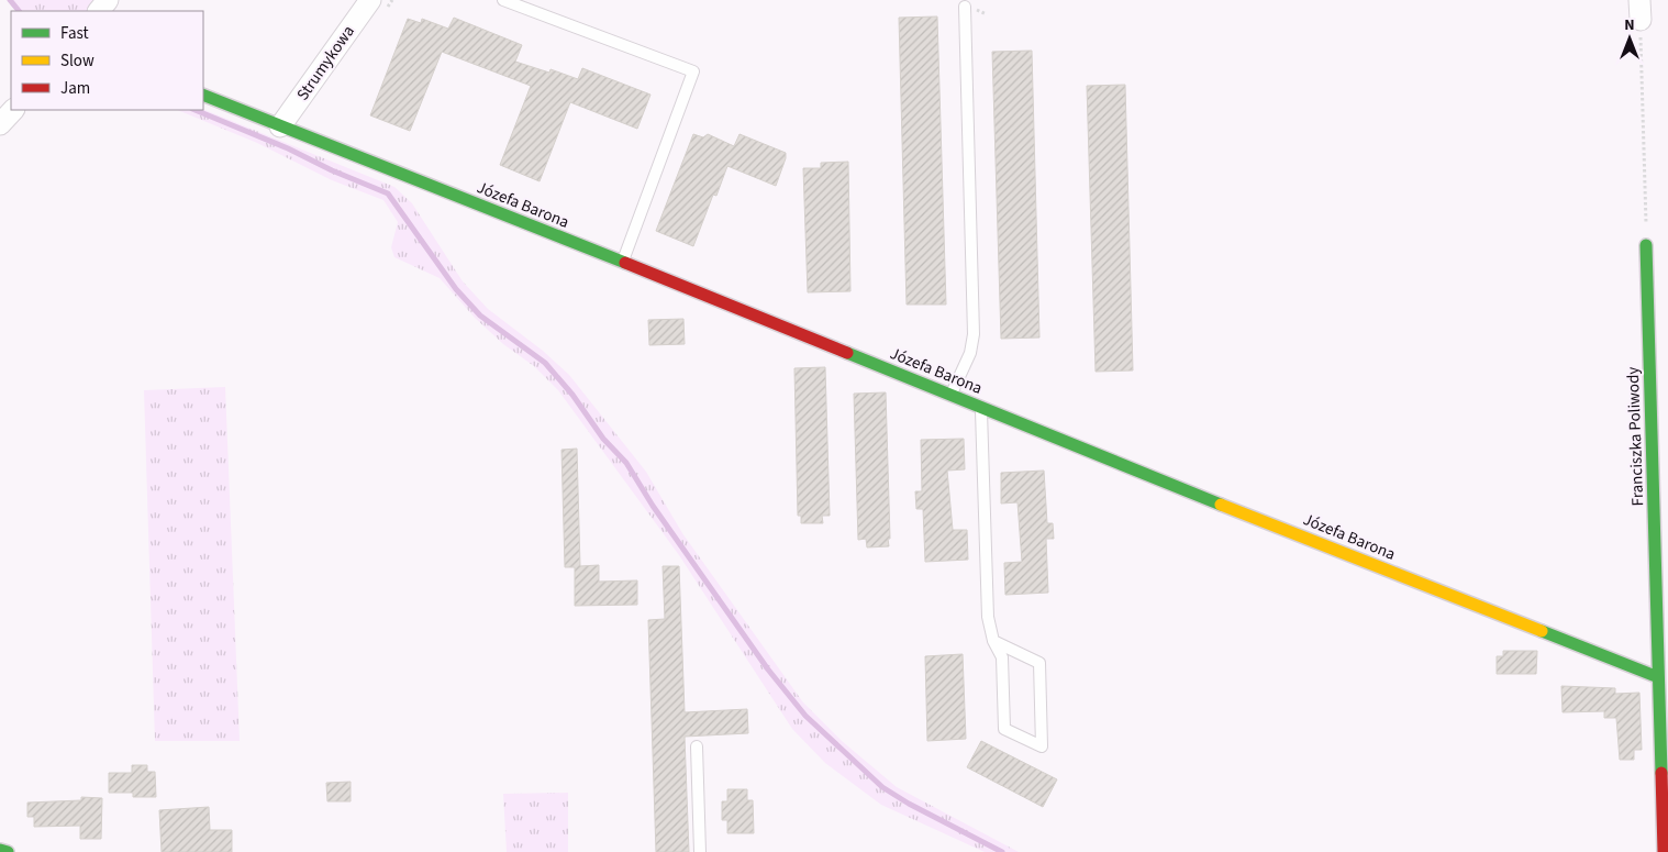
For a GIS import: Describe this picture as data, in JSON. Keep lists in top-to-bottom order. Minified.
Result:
{"streets":{"street":["Strumykowa","Józefa Barona","Franciszka Poliwody"]},"crossings":[["Strumykowa","Józefa Barona"],["Józefa Barona","Franciszka Poliwody"]],"legend":["Fast","Slow","Jam"],"north":"top"}
